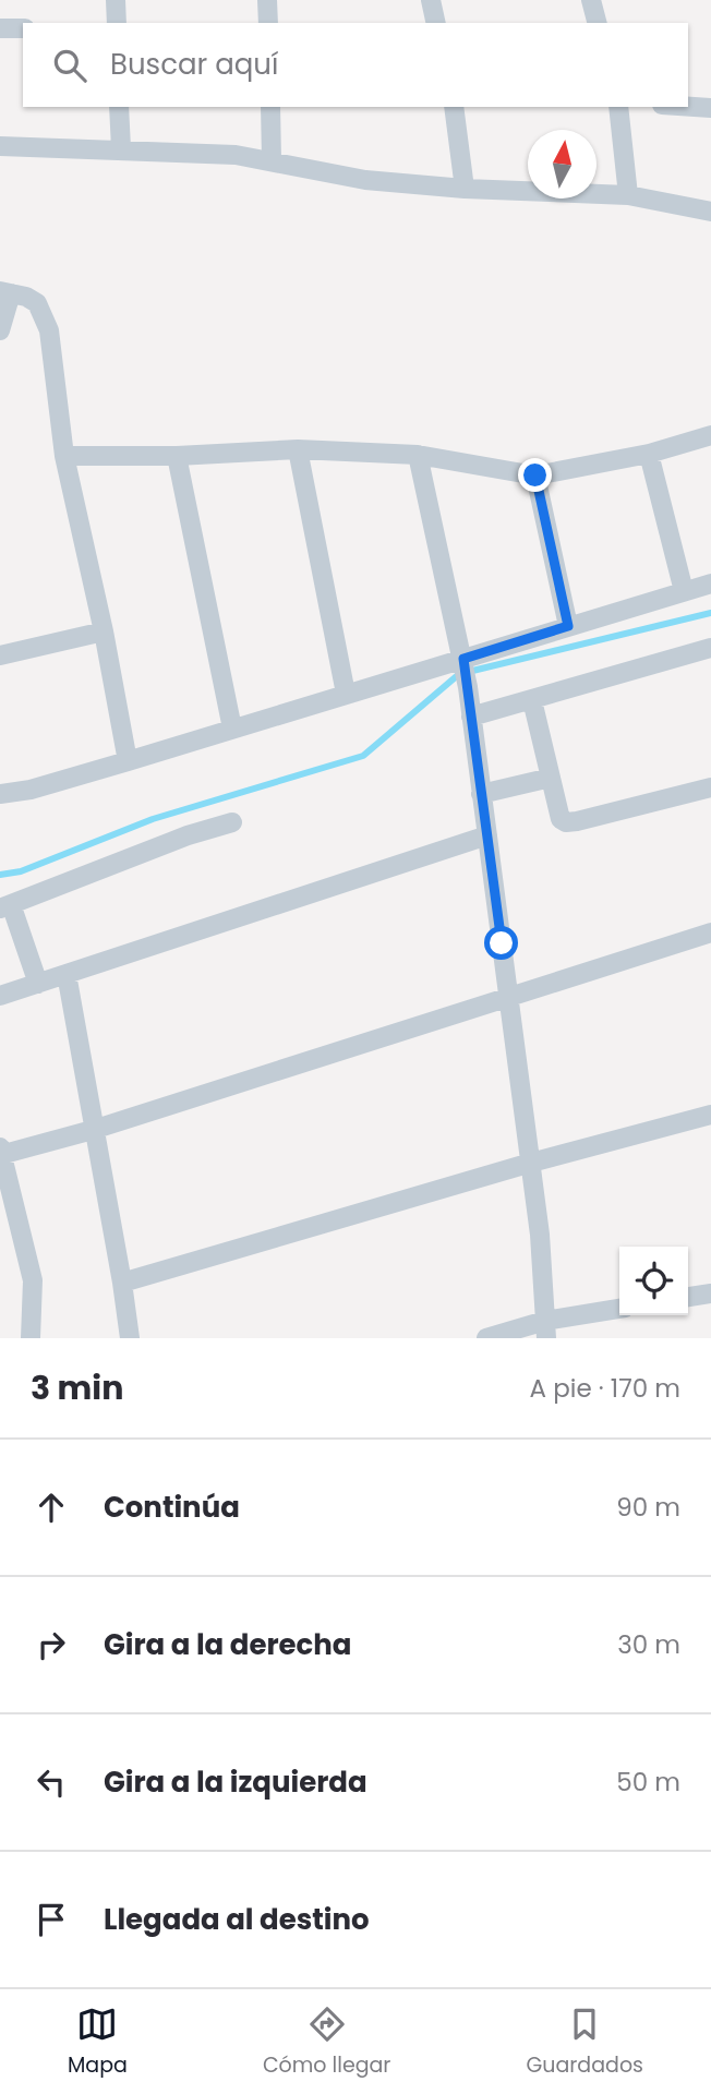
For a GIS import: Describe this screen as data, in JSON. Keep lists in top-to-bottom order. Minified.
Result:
{"north":"top","page":{"search":"Buscar aquí","heading":["3 min","A pie · 170 m"],"list":[["Continúa","90 m"],["Gira a la derecha","30 m"],["Gira a la izquierda","50 m"],"Llegada al destino"],"nav":["Mapa","Cómo llegar","Guardados"]}}
